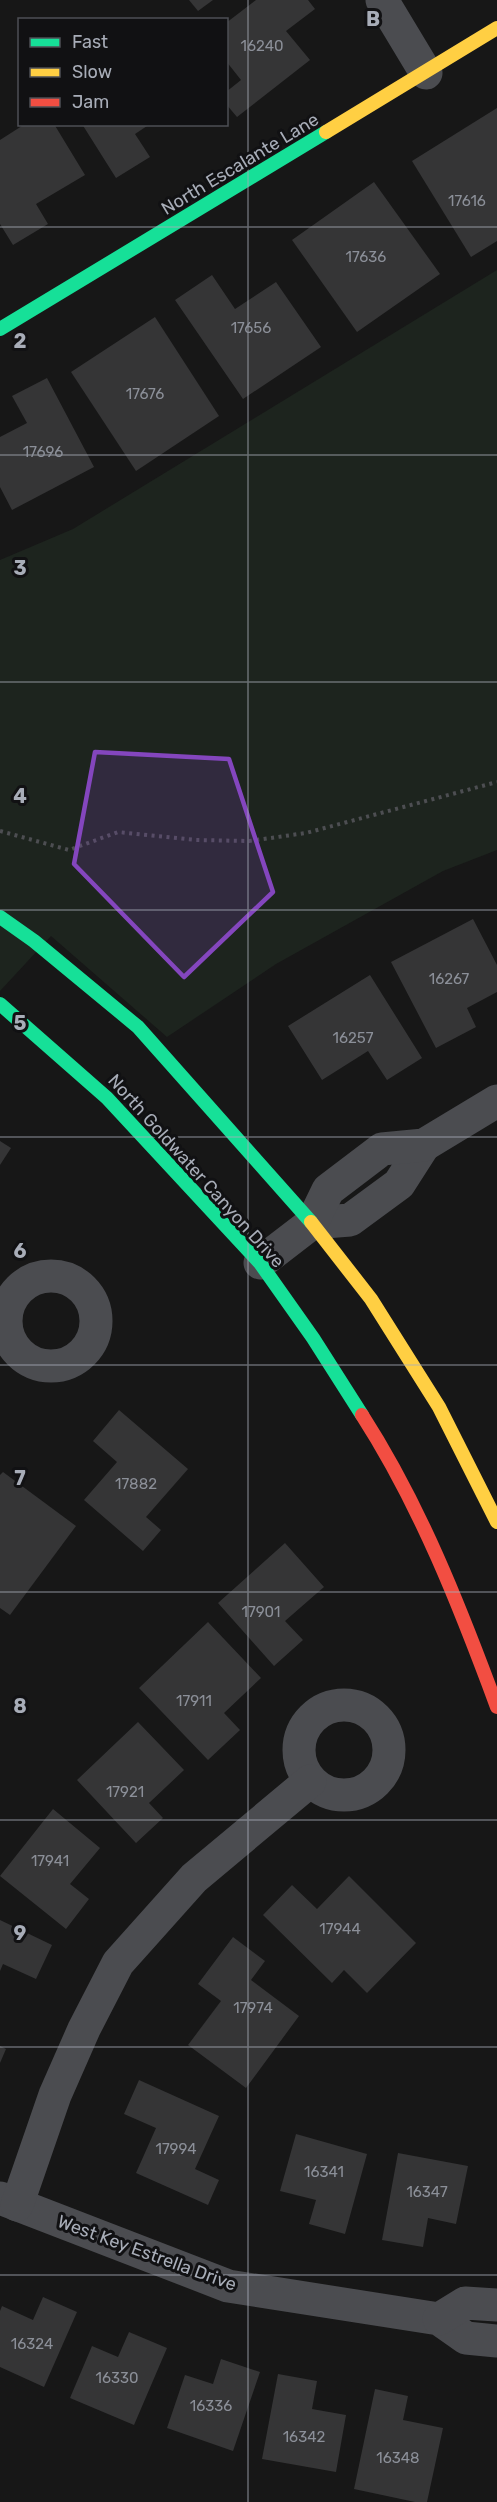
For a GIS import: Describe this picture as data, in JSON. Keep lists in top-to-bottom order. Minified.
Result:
{"streets":{"street":["North Escalante Lane","North Goldwater Canyon Drive","West Key Estrella Drive"]},"house_numbers":["16240","17616","17636","17656","17676","17696","16267","16257","17882","17901","17911","17921","17941","17944","17974","17994","16341","16347","16324","16330","16336","16342","16348"],"legend":["Fast","Slow","Jam"],"grid":{"columns":["B"],"rows":["2","3","4","5","6","7","8","9"]}}
